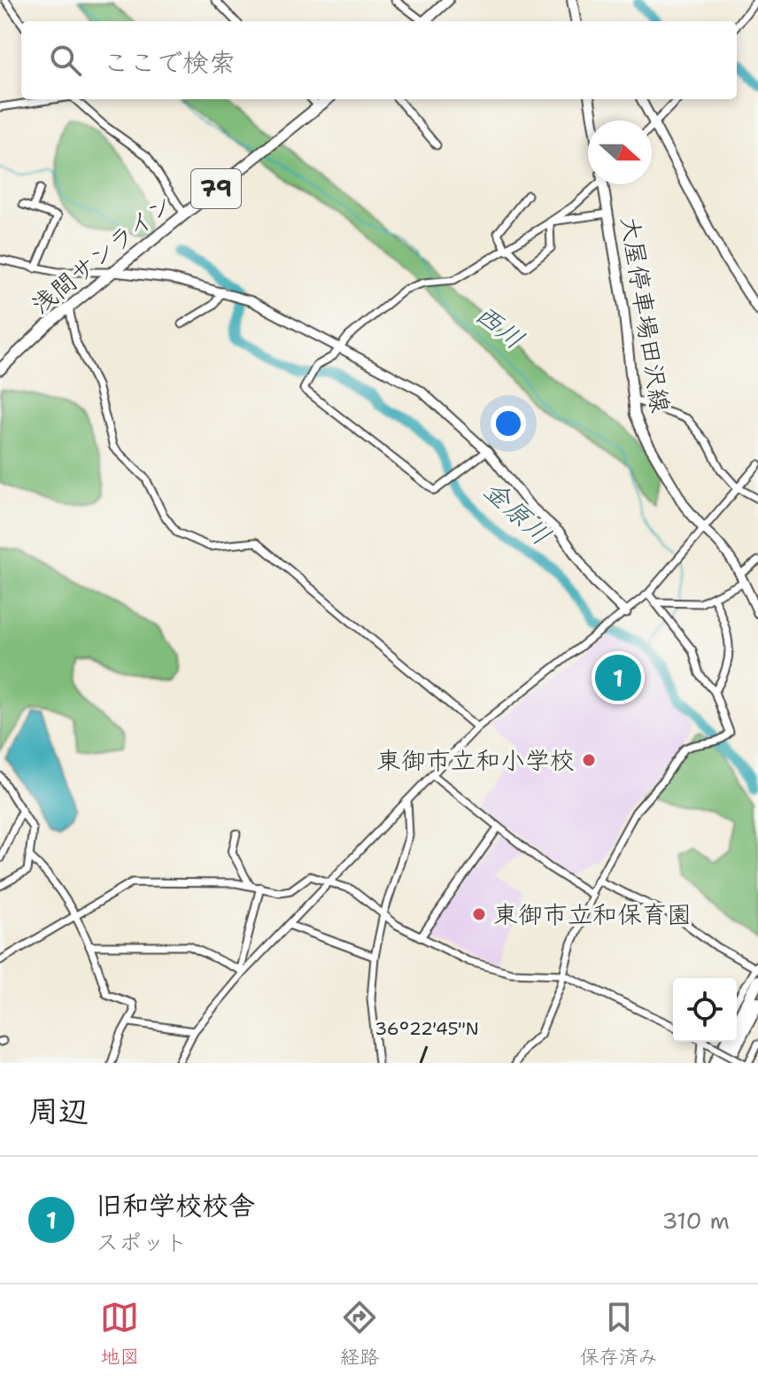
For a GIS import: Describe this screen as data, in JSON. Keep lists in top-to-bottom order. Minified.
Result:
{"streets":{"main road":["79","浅間サンライン","大屋停車場田沢線"]},"water":["西川","金原川"],"places":["東御市立和小学校","東御市立和保育園"],"north":"right","page":{"search":"ここで検索","pins":"1","heading":"周辺","list":[{"mark":"1","name":"旧和学校校舎","note":"スポット","value":"310 m"}],"nav":["地図","経路","保存済み"]},"coordinates":["36°22'45\"N"]}
